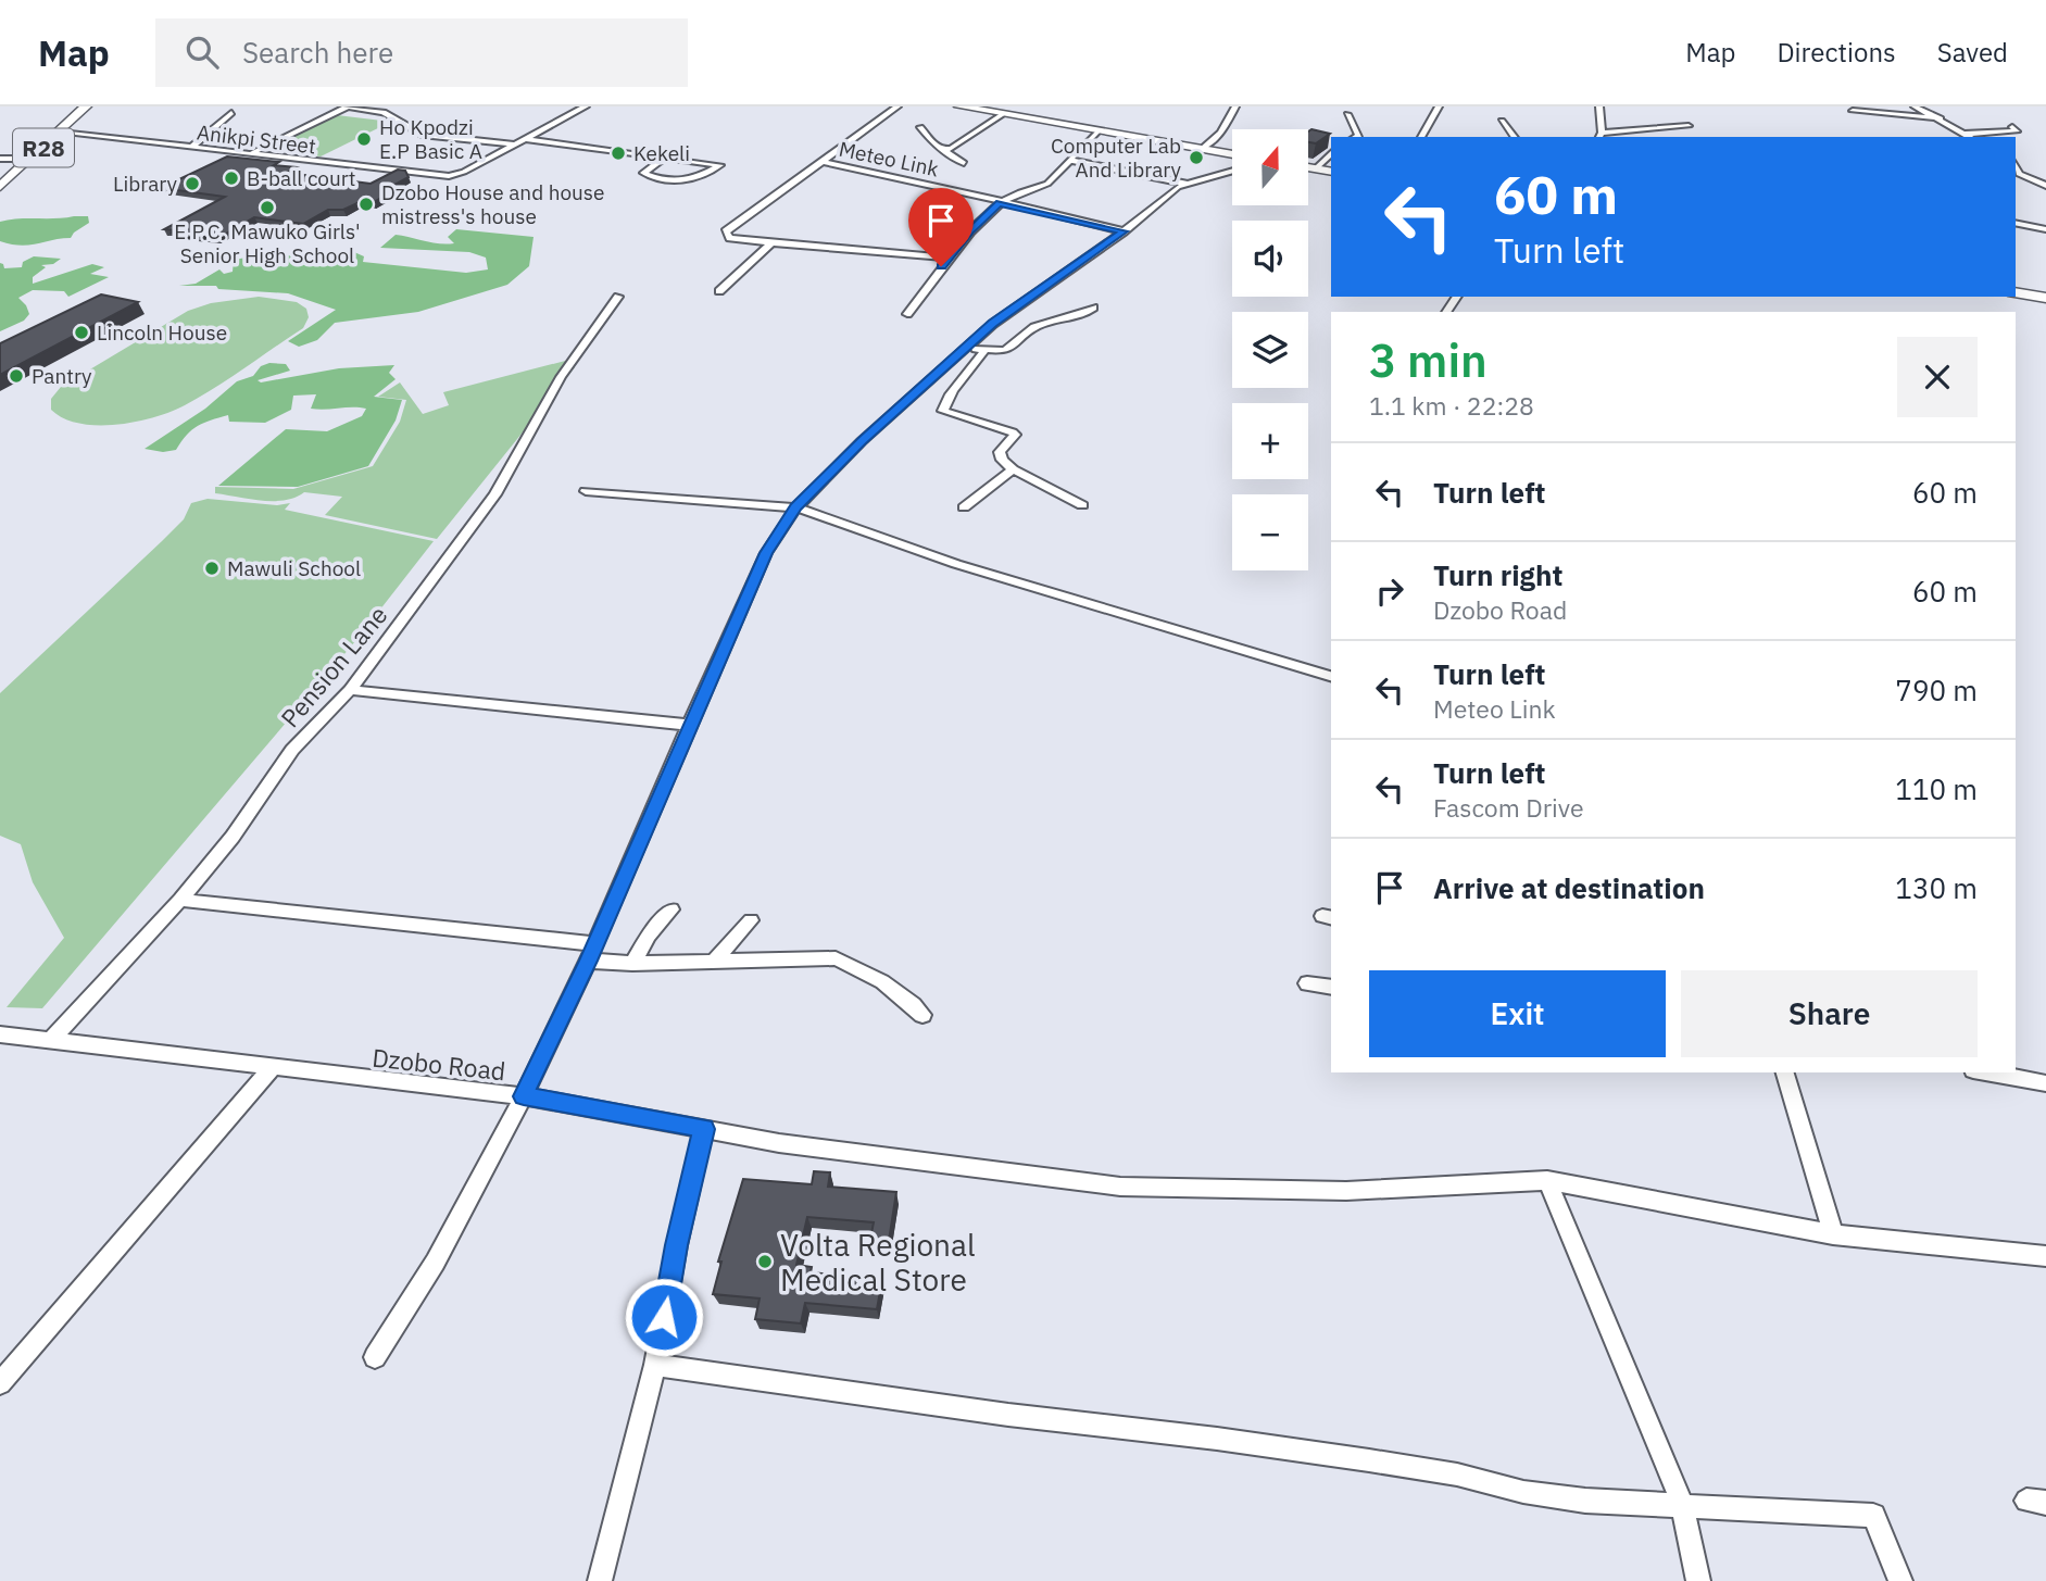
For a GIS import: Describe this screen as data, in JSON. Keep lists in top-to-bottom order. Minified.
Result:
{"streets":{"main road":["R28"],"street":["Anikpi Street","Meteo Link","Pension Lane","Dzobo Road"]},"crossings":[["Anikpi Street","R28"],["Meteo Link","Dzobo Road"],["Pension Lane","Dzobo Road"]],"places":["Ho Kpodzi E.P Basic A","Kekeli","Computer Lab And Library","B-ball court","Library","Dzobo House and house mistress's house","E.P.C. Mawuko Girls' Senior High School","Lincoln House","Pantry","Mawuli School","Volta Regional Medical Store"],"north":"top","page":{"header":"Map","search":"Search here","nav":["Map","Directions","Saved"],"map_buttons":["+","−"],"turn":["60 m","Turn left"],"heading":["3 min","1.1 km · 22:28"],"list":[{"name":"Turn left","value":"60 m"},{"name":"Turn right","note":"Dzobo Road","value":"60 m"},{"name":"Turn left","note":"Meteo Link","value":"790 m"},{"name":"Turn left","note":"Fascom Drive","value":"110 m"},{"name":"Arrive at destination","value":"130 m"}],"buttons":["Exit","Share"]}}
